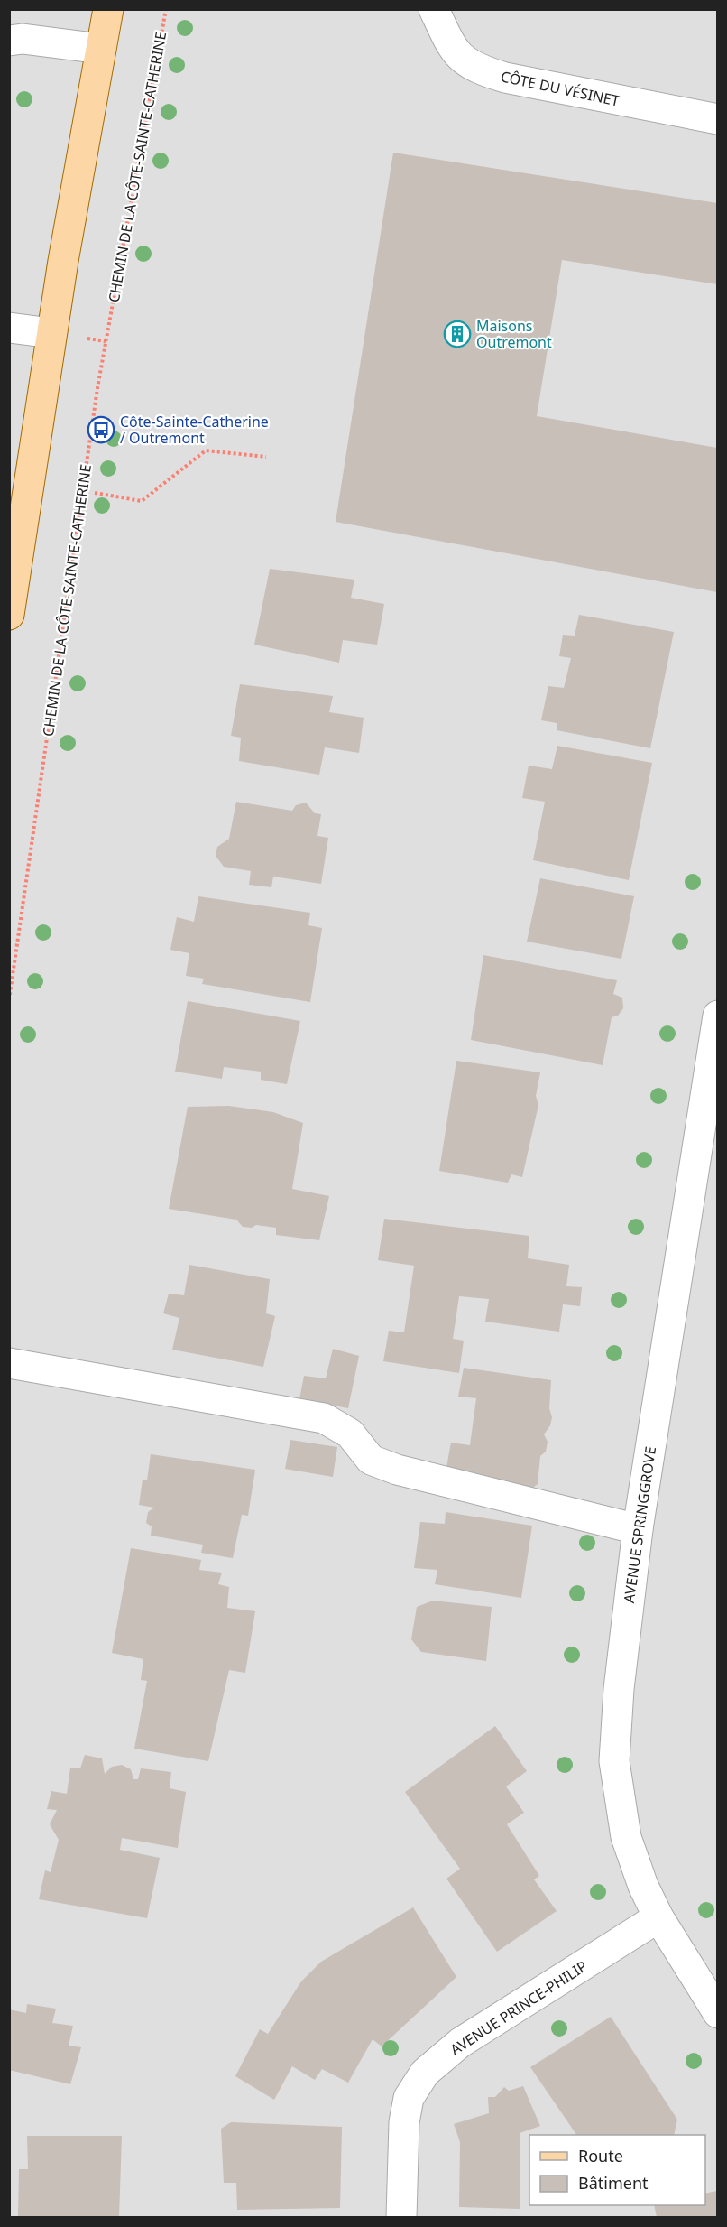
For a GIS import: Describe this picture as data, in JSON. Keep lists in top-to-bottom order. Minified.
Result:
{"streets":{"street":["CÔTE DU VÉSINET","AVENUE SPRINGGROVE","AVENUE PRINCE-PHILIP"],"path":["CHEMIN DE LA CÔTE-SAINTE-CATHERINE"]},"crossings":[["AVENUE SPRINGGROVE","AVENUE PRINCE-PHILIP"]],"places":{"building":["Maisons Outremont"],"bus stop":["Côte-Sainte-Catherine / Outremont"]},"legend":["Route","Bâtiment"]}
